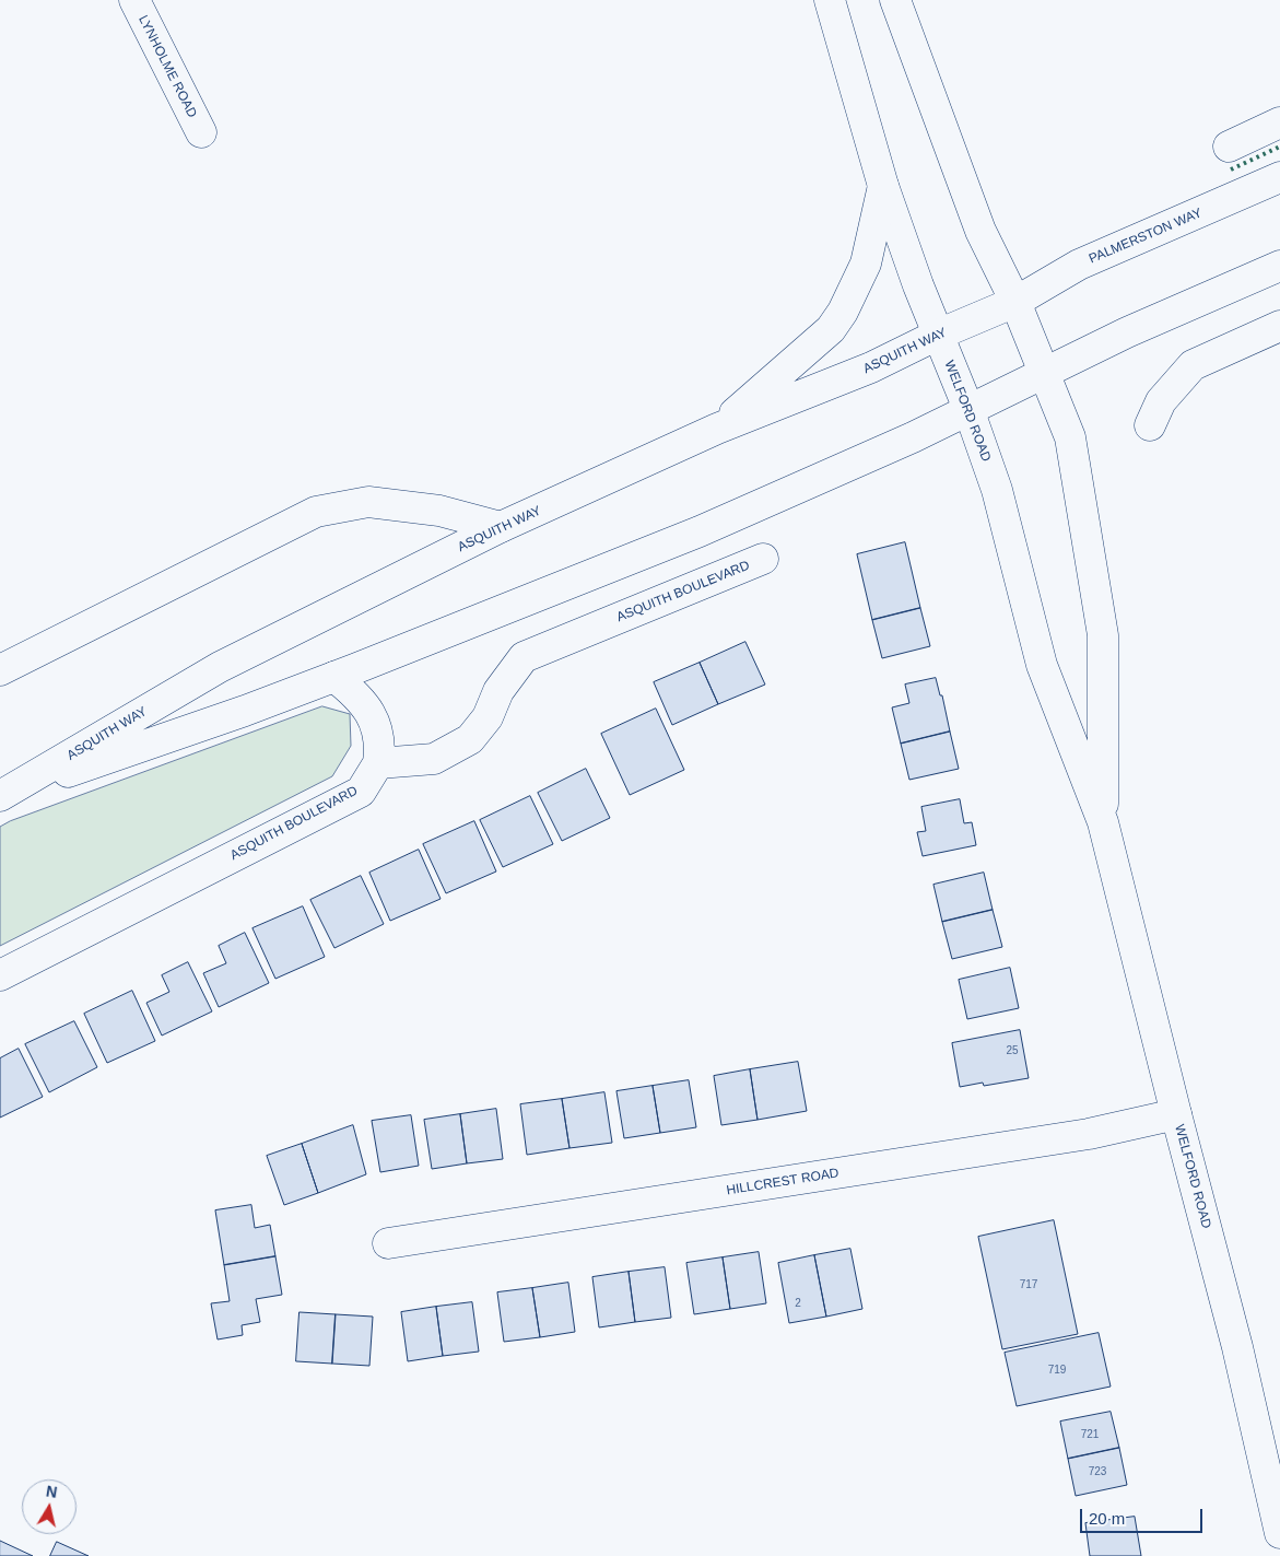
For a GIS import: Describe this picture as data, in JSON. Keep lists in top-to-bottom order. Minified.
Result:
{"streets":{"main road":["LYNHOLME ROAD","PALMERSTON WAY","ASQUITH WAY","WELFORD ROAD","ASQUITH BOULEVARD","HILLCREST ROAD"]},"crossings":[["PALMERSTON WAY","ASQUITH WAY"],["PALMERSTON WAY","WELFORD ROAD"],["ASQUITH WAY","WELFORD ROAD"],["WELFORD ROAD","HILLCREST ROAD"]],"house_numbers":["25","717","2","719","721","723"],"scale_bar":"20 m","north":"top"}
